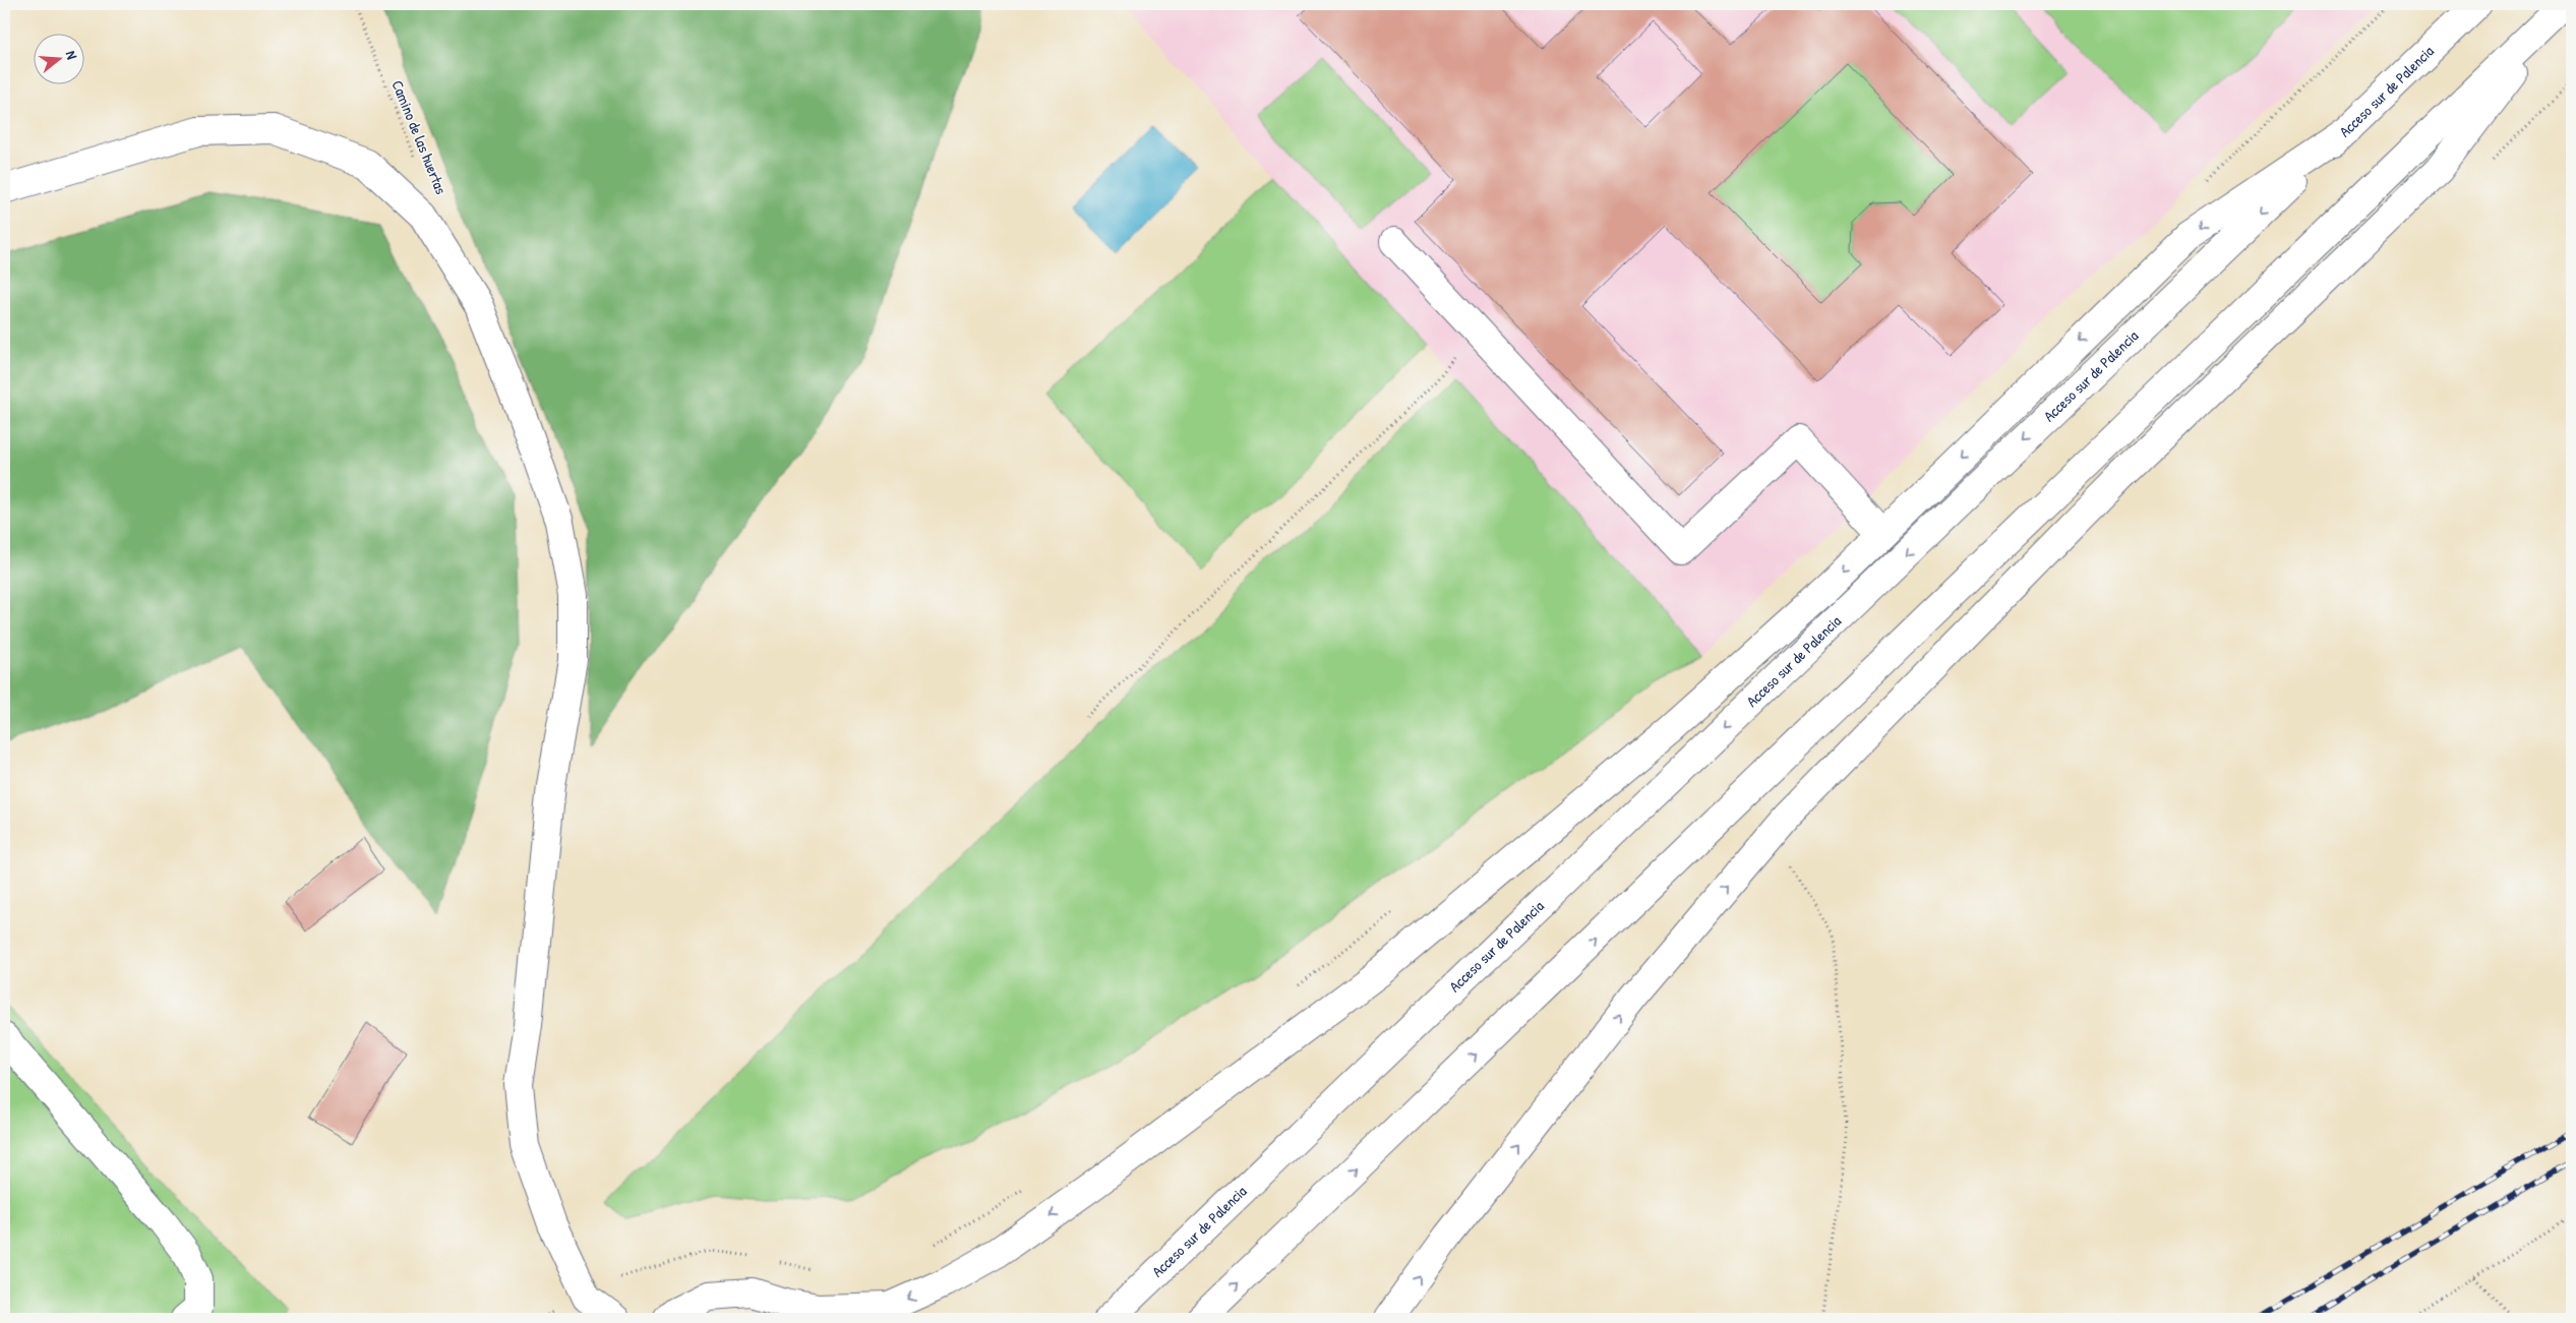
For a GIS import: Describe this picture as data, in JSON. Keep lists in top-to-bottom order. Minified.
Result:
{"streets":{"main road":["Acceso sur de Palencia"],"path":["Camino de las huertas"]},"north":"right"}
